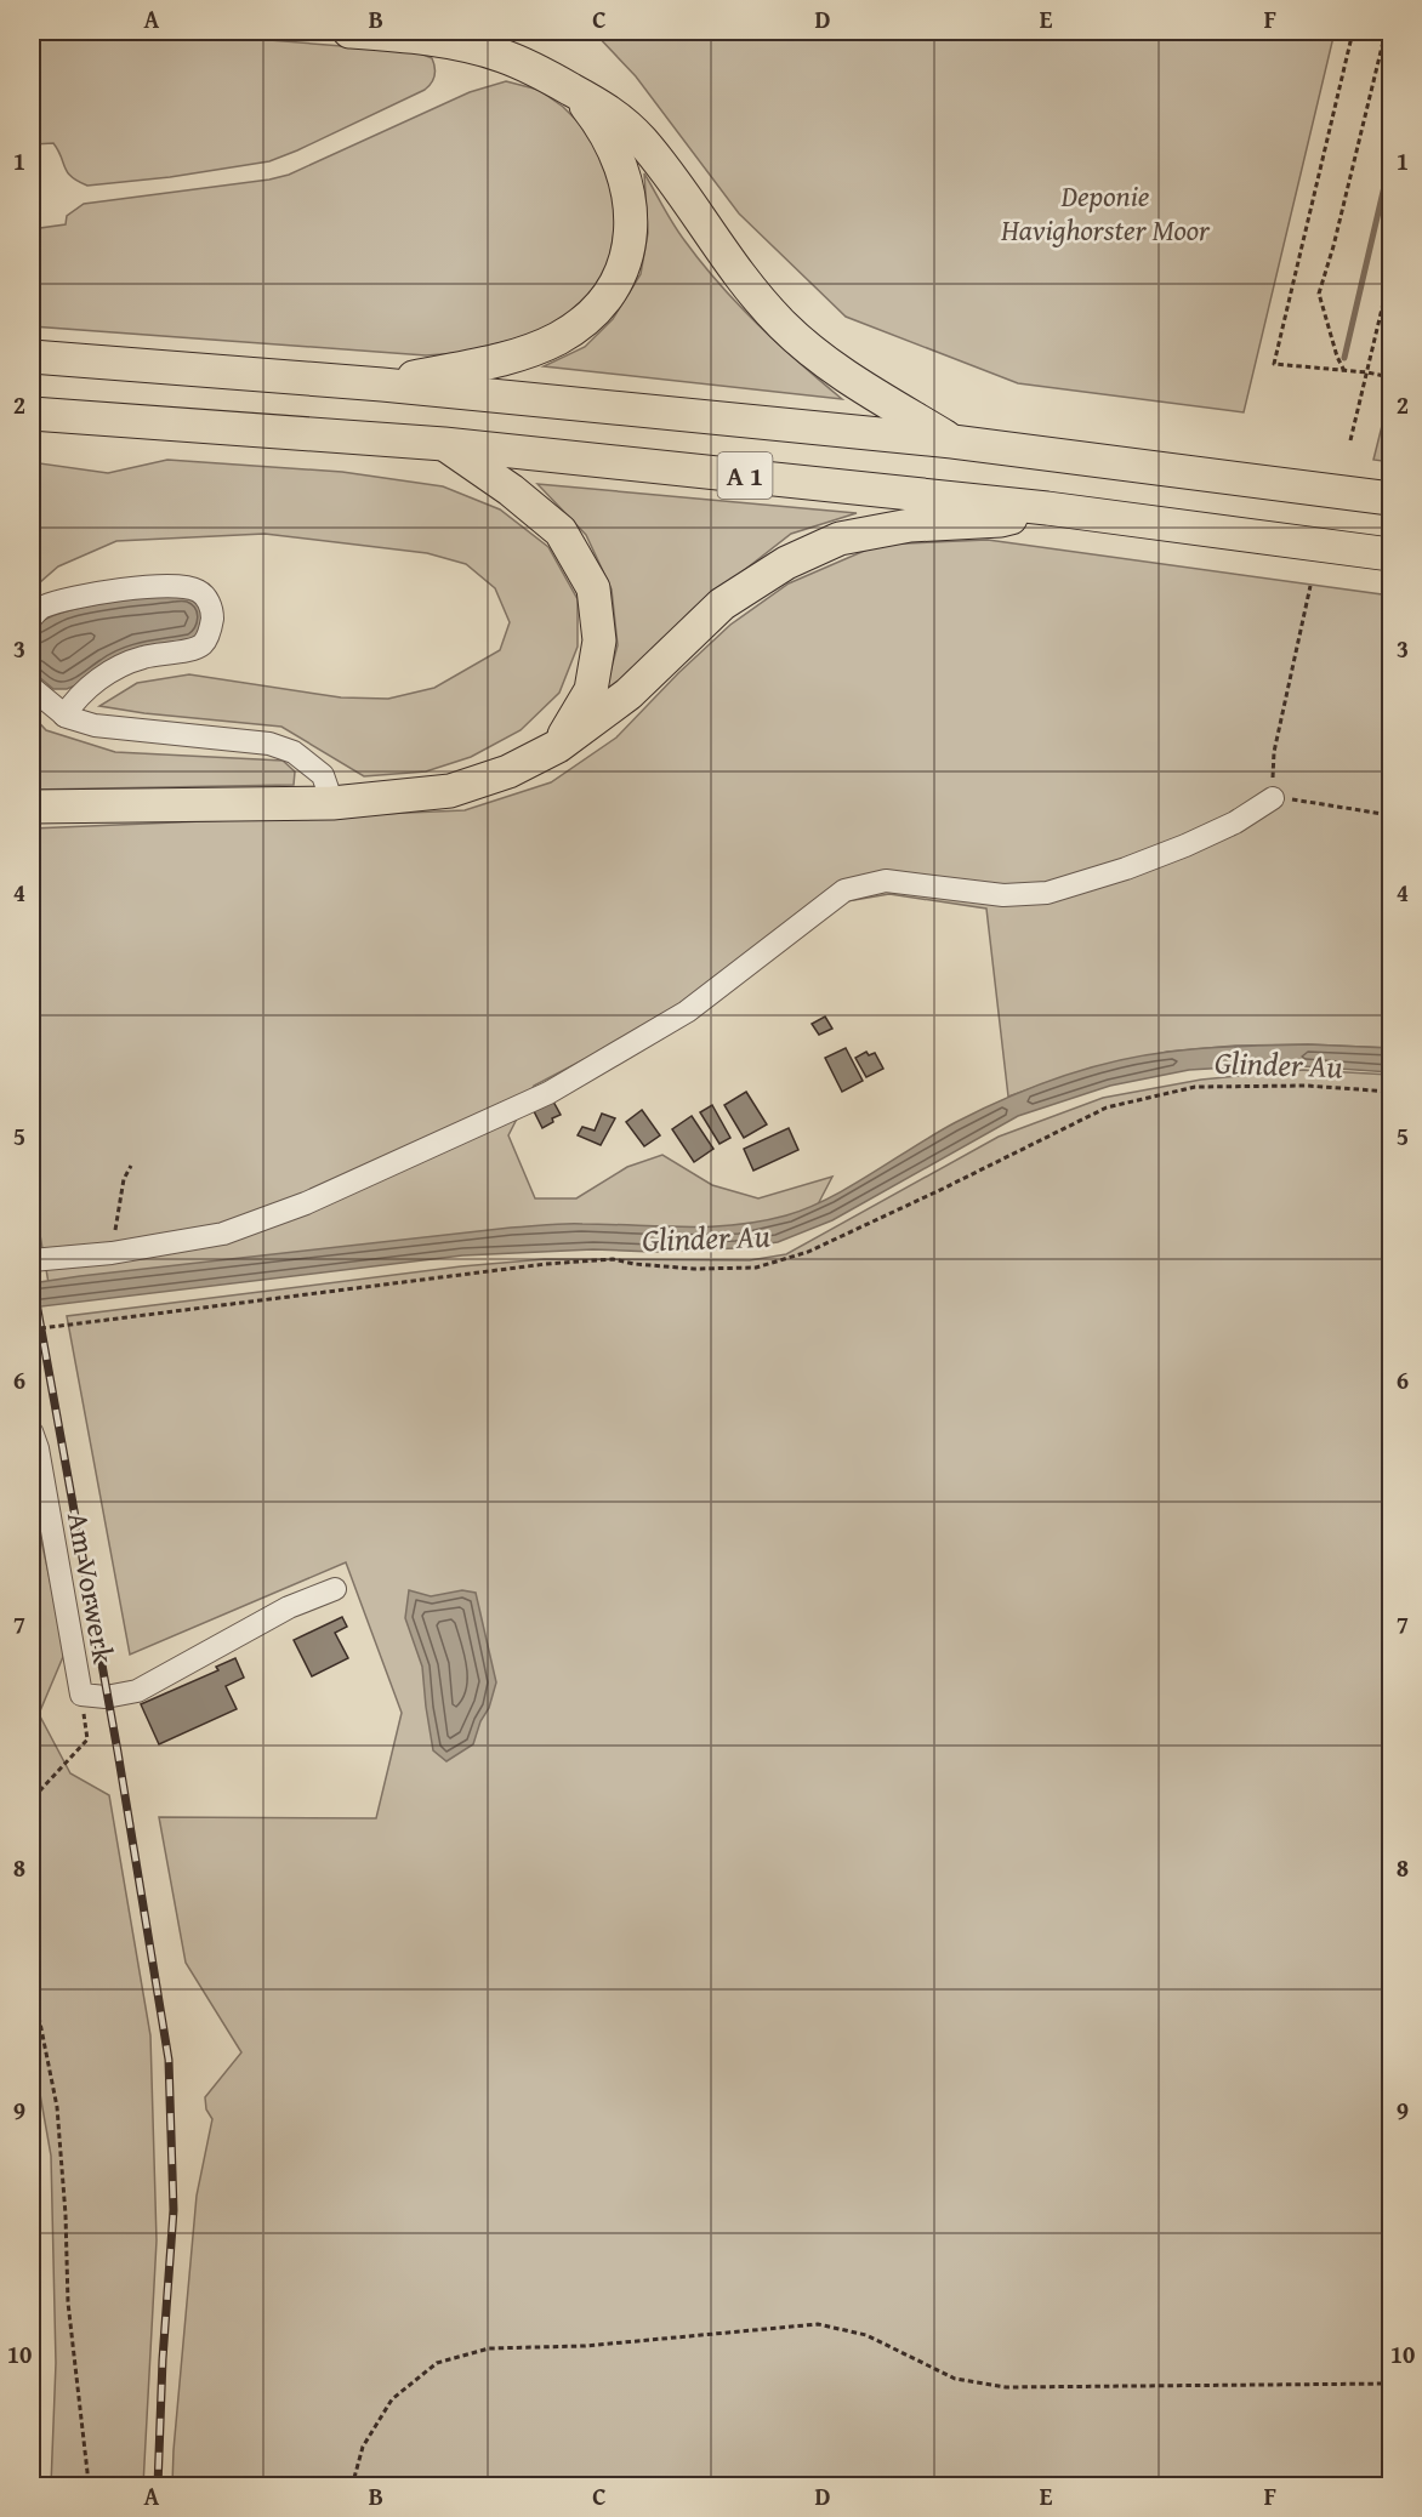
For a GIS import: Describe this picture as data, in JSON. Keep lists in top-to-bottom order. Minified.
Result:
{"streets":{"highway":["A 1"],"street":["Am Vorwerk"]},"water":["Glinder Au"],"parks":["Deponie Havighorster Moor"],"grid":{"columns":["A","B","C","D","E","F"],"rows":["1","2","3","4","5","6","7","8","9","10"]}}
